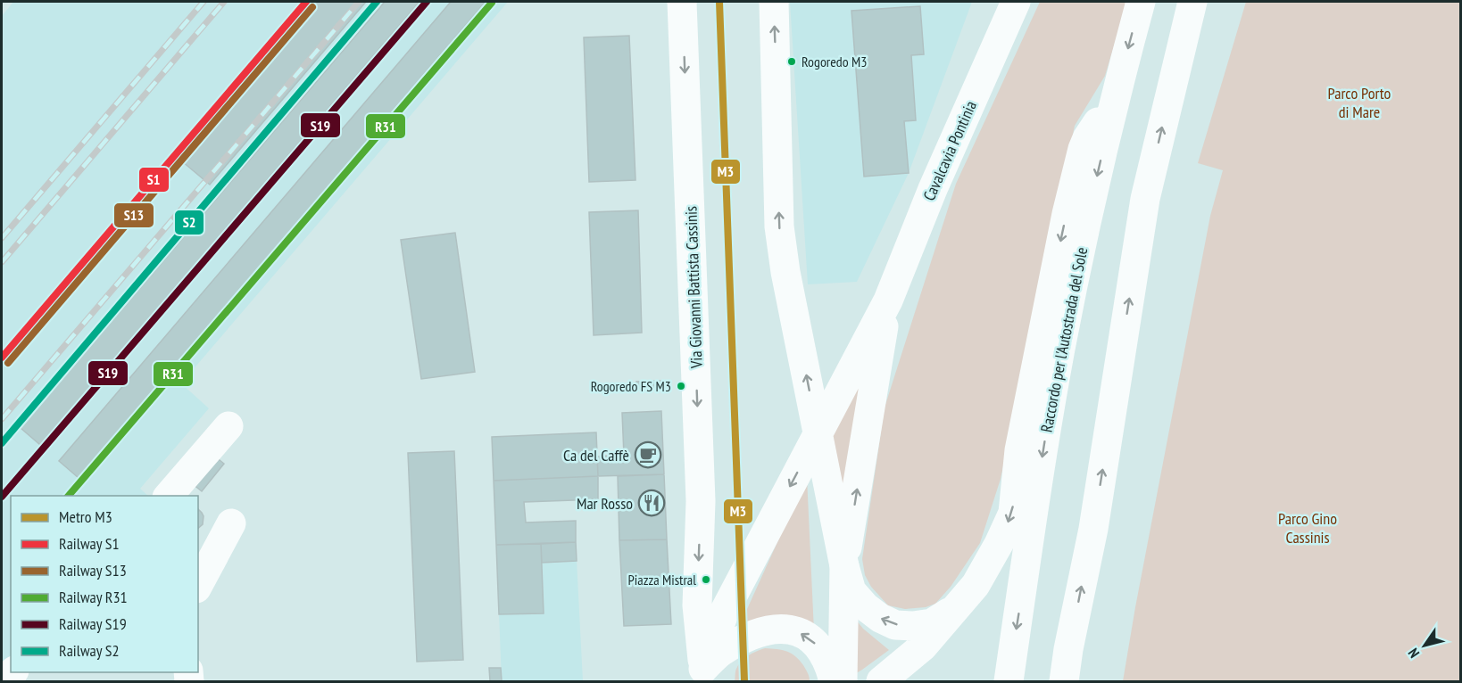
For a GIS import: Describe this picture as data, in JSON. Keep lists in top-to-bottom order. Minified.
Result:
{"streets":{"main road":["Cavalcavia Pontinia","Via Giovanni Battista Cassinis","Raccordo per l'Autostrada del Sole"]},"parks":["Parco Porto di Mare","Parco Gino Cassinis"],"places":{"other":["Rogoredo M3","Rogoredo FS M3","Piazza Mistral"],"cafe":["Ca del Caffè"],"restaurant":["Mar Rosso"]},"lines":["metro line M3","rail line S1","rail line S19","rail line S2","rail line R31","rail line S13"],"legend":["Metro M3","Railway S1","Railway S13","Railway R31","Railway S19","Railway S2"],"north":"bottom left"}
